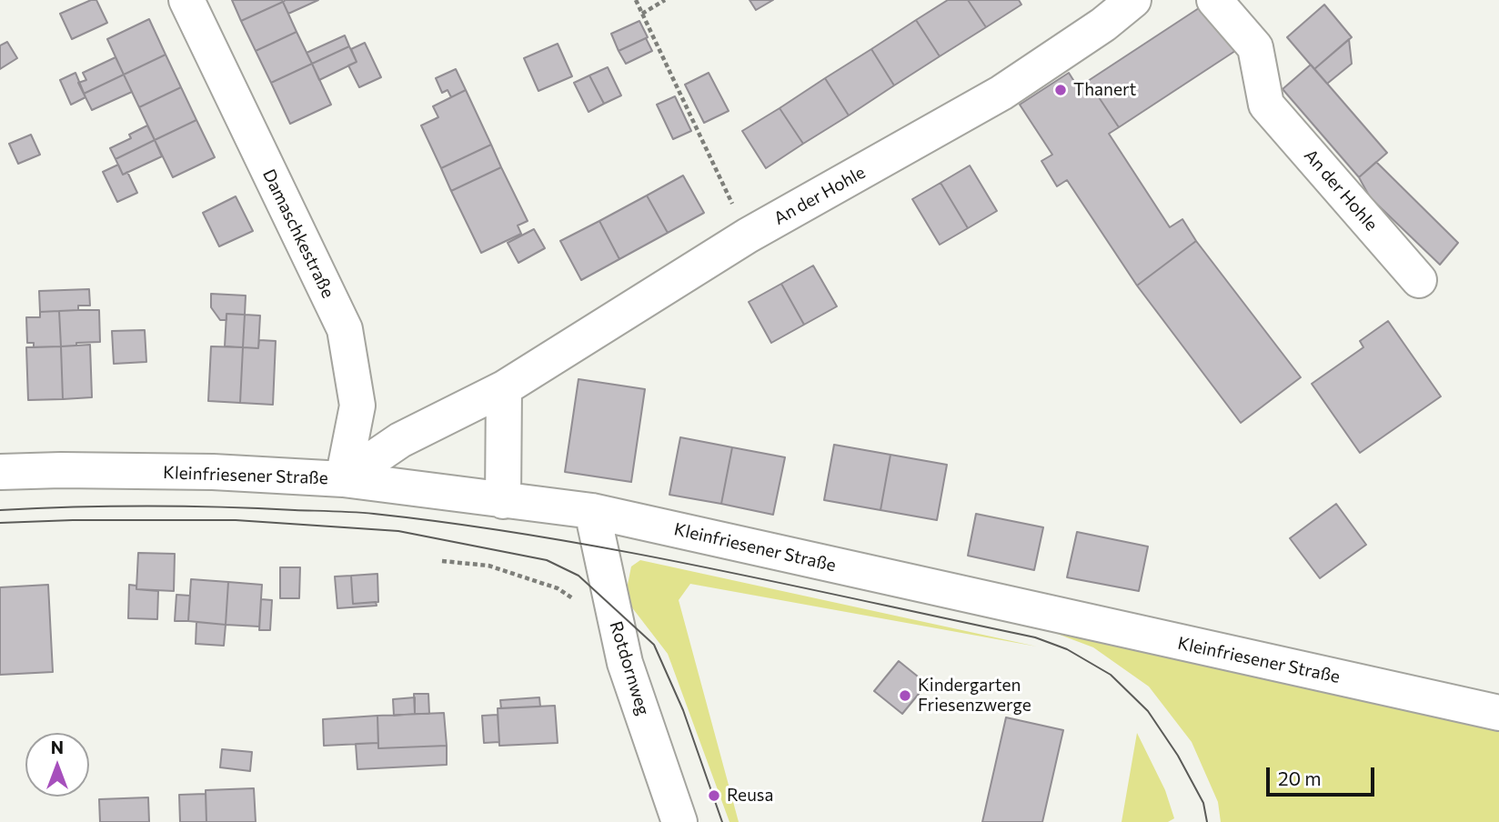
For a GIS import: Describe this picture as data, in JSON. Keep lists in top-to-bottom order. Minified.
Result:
{"streets":{"street":["An der Hohle","Damaschkestraße","Kleinfriesener Straße","Rotdornweg"]},"crossings":[["An der Hohle","Damaschkestraße"],["An der Hohle","Kleinfriesener Straße"],["Damaschkestraße","Kleinfriesener Straße"],["Kleinfriesener Straße","Rotdornweg"]],"places":["Thanert","Kindergarten Friesenzwerge","Reusa"],"scale_bar":"20 m","north":"top"}
